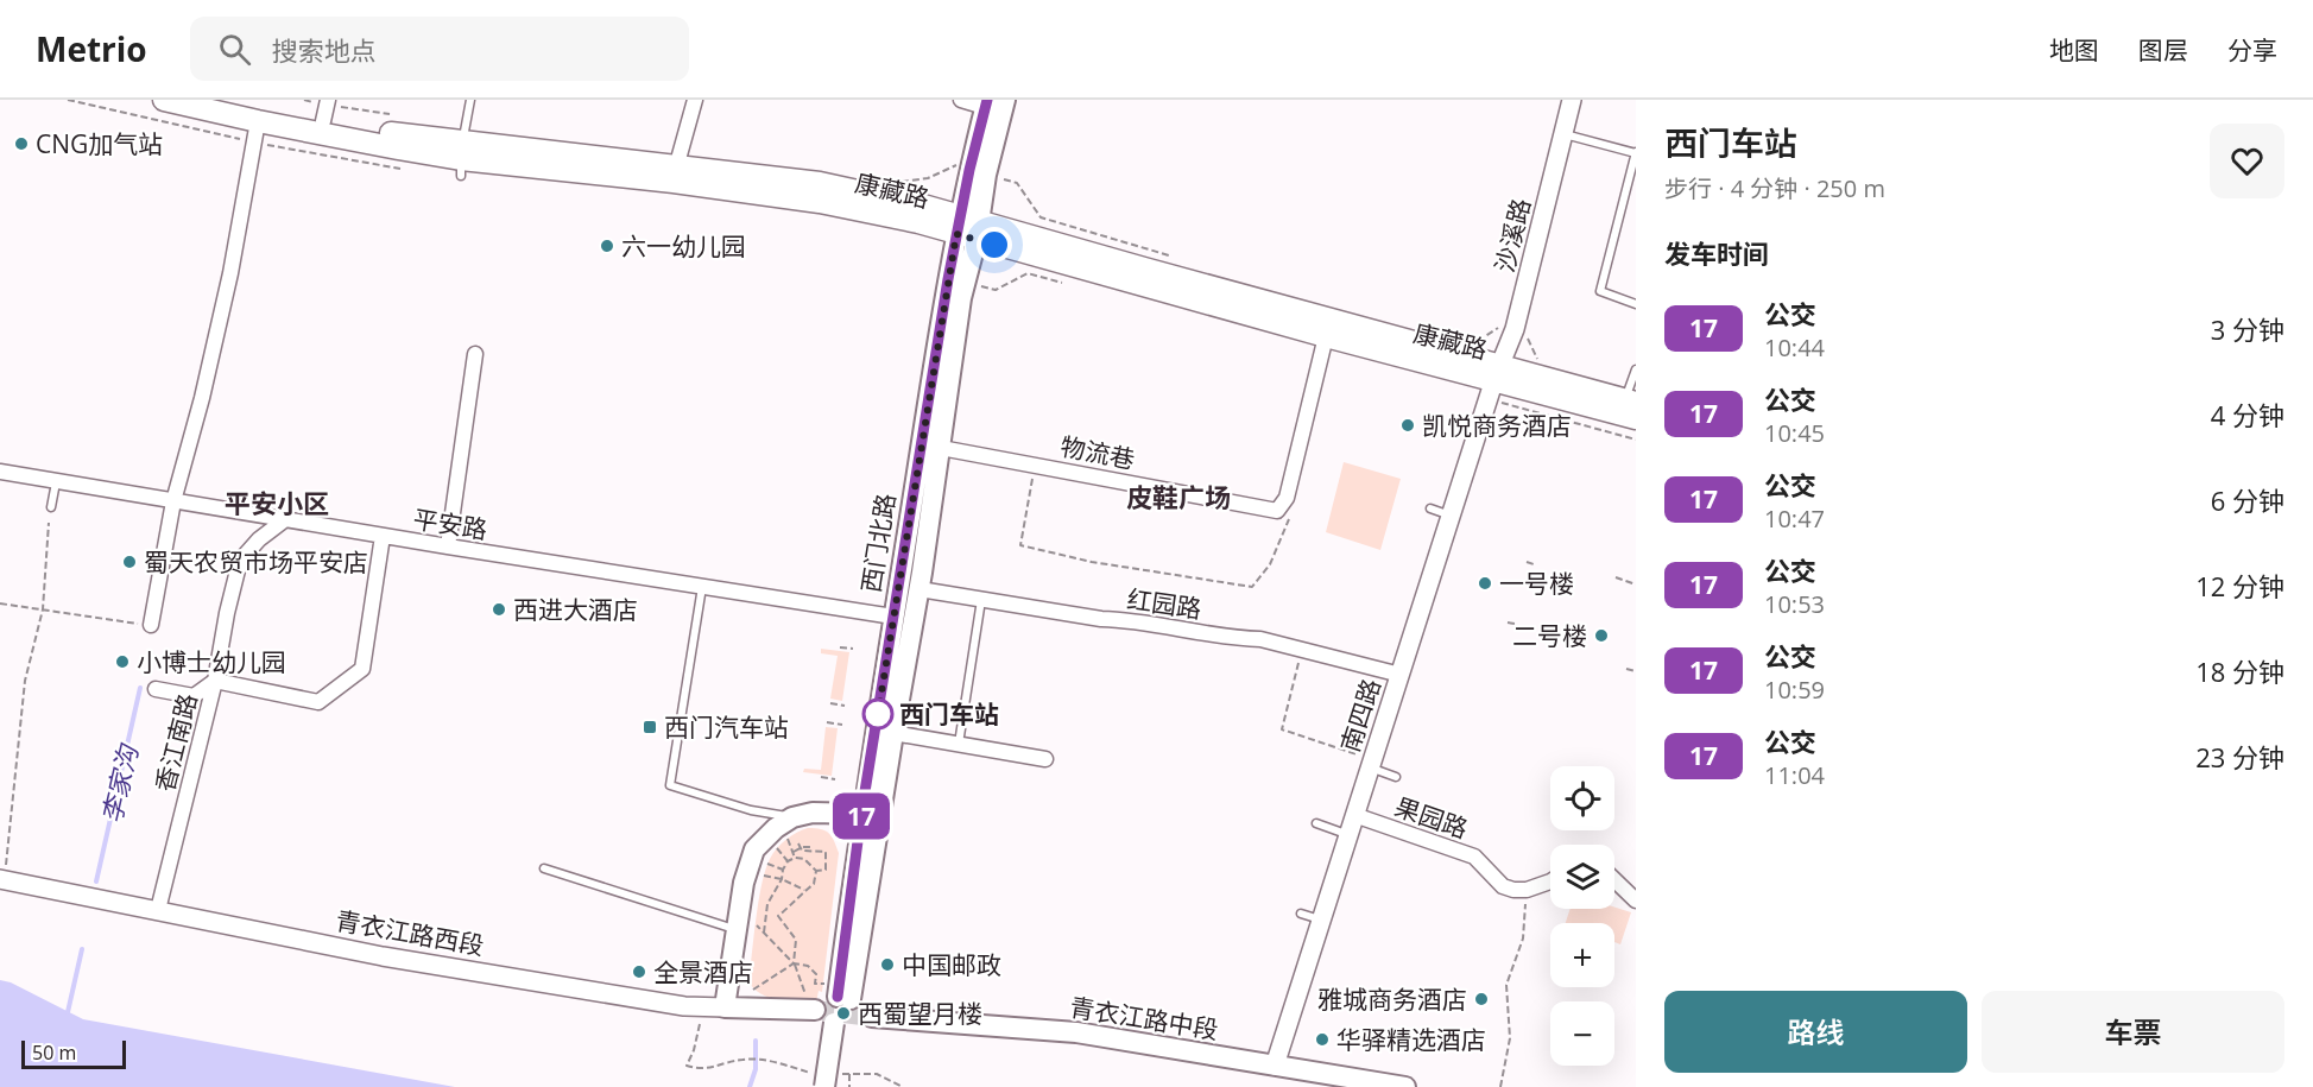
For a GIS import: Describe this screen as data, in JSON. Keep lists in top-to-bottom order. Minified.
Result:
{"streets":{"main road":["康藏路","西门北路","青衣江路西段","青衣江路中段"],"street":["沙溪路","物流巷","平安路","红园路","南四路","香江南路","果园路"]},"crossings":[["康藏路","沙溪路"],["康藏路","西门北路"],["康藏路","南四路"],["沙溪路","南四路"],["物流巷","西门北路"],["平安路","西门北路"],["平安路","香江南路"],["西门北路","红园路"],["红园路","南四路"],["南四路","果园路"],["南四路","青衣江路中段"],["香江南路","青衣江路西段"]],"districts":["皮鞋广场","平安小区"],"water":["李家沟"],"places":{"other":["CNG加气站","六一幼儿园","凯悦商务酒店","蜀天农贸市场平安店","一号楼","西进大酒店","二号楼","小博士幼儿园","西门车站","中国邮政","全景酒店","雅城商务酒店","西蜀望月楼","华驿精选酒店"],"transit":["西门汽车站"]},"lines":["bus line 17"],"scale_bar":"50 m","page":{"header":"Metrio","search":"搜索地点","nav":["地图","图层","分享"],"on_map":"17","heading":[["西门车站","步行 · 4 分钟 · 250 m"],"发车时间"],"list":[{"mark":"17","name":"公交","note":"10:44","value":"3 分钟"},{"mark":"17","name":"公交","note":"10:45","value":"4 分钟"},{"mark":"17","name":"公交","note":"10:47","value":"6 分钟"},{"mark":"17","name":"公交","note":"10:53","value":"12 分钟"},{"mark":"17","name":"公交","note":"10:59","value":"18 分钟"},{"mark":"17","name":"公交","note":"11:04","value":"23 分钟"}],"map_buttons":["+","−"],"buttons":["路线","车票"],"scale":"50 m"}}
